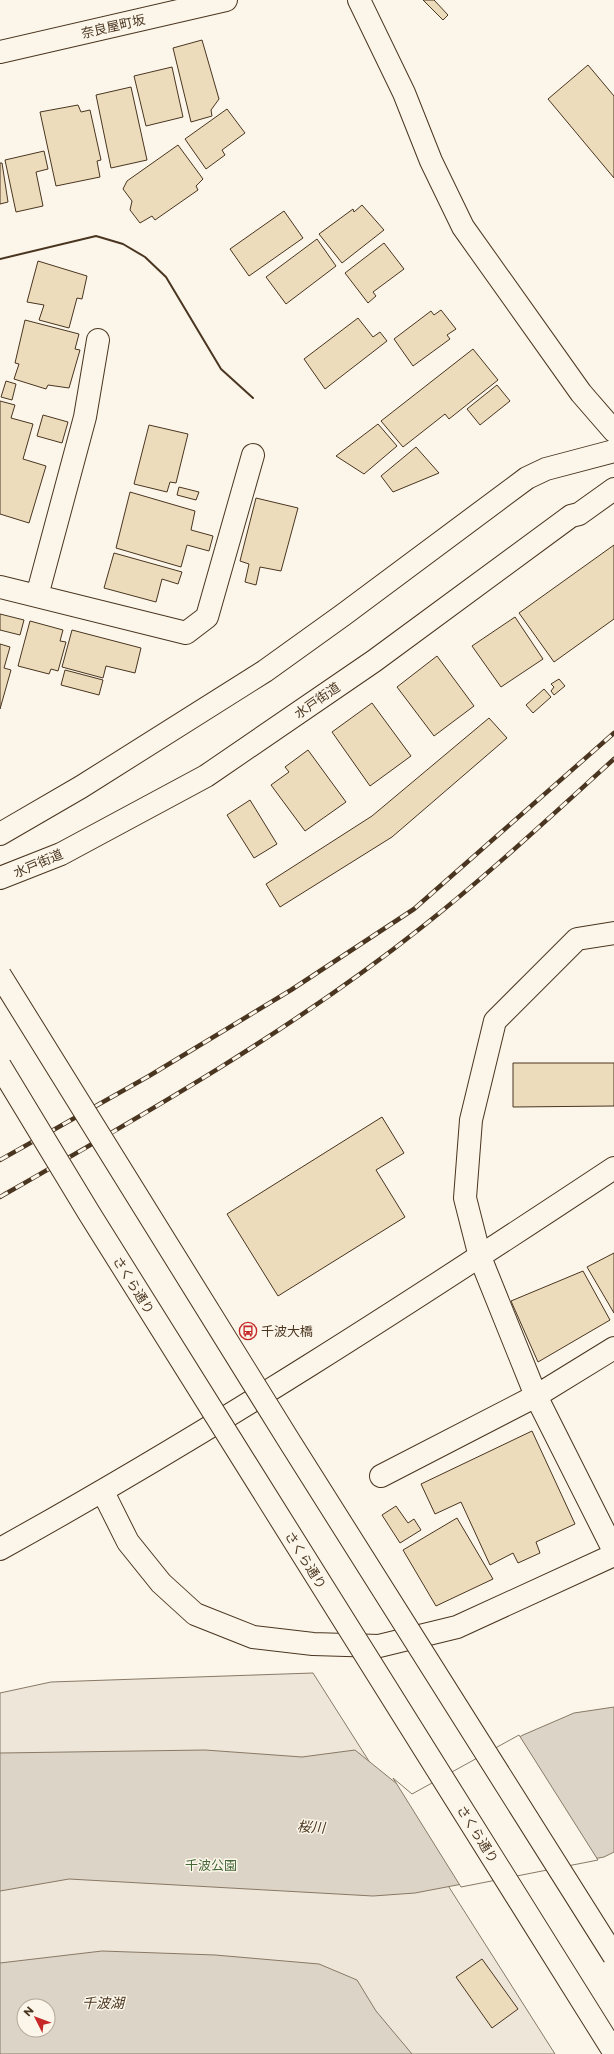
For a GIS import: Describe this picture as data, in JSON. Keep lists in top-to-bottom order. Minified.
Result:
{"streets":{"street":["奈良屋町坂","水戸街道","さくら通り"]},"water":["桜川","千波湖"],"parks":["千波公園"],"places":{"bus stop":["千波大橋"]},"north":"top left"}
